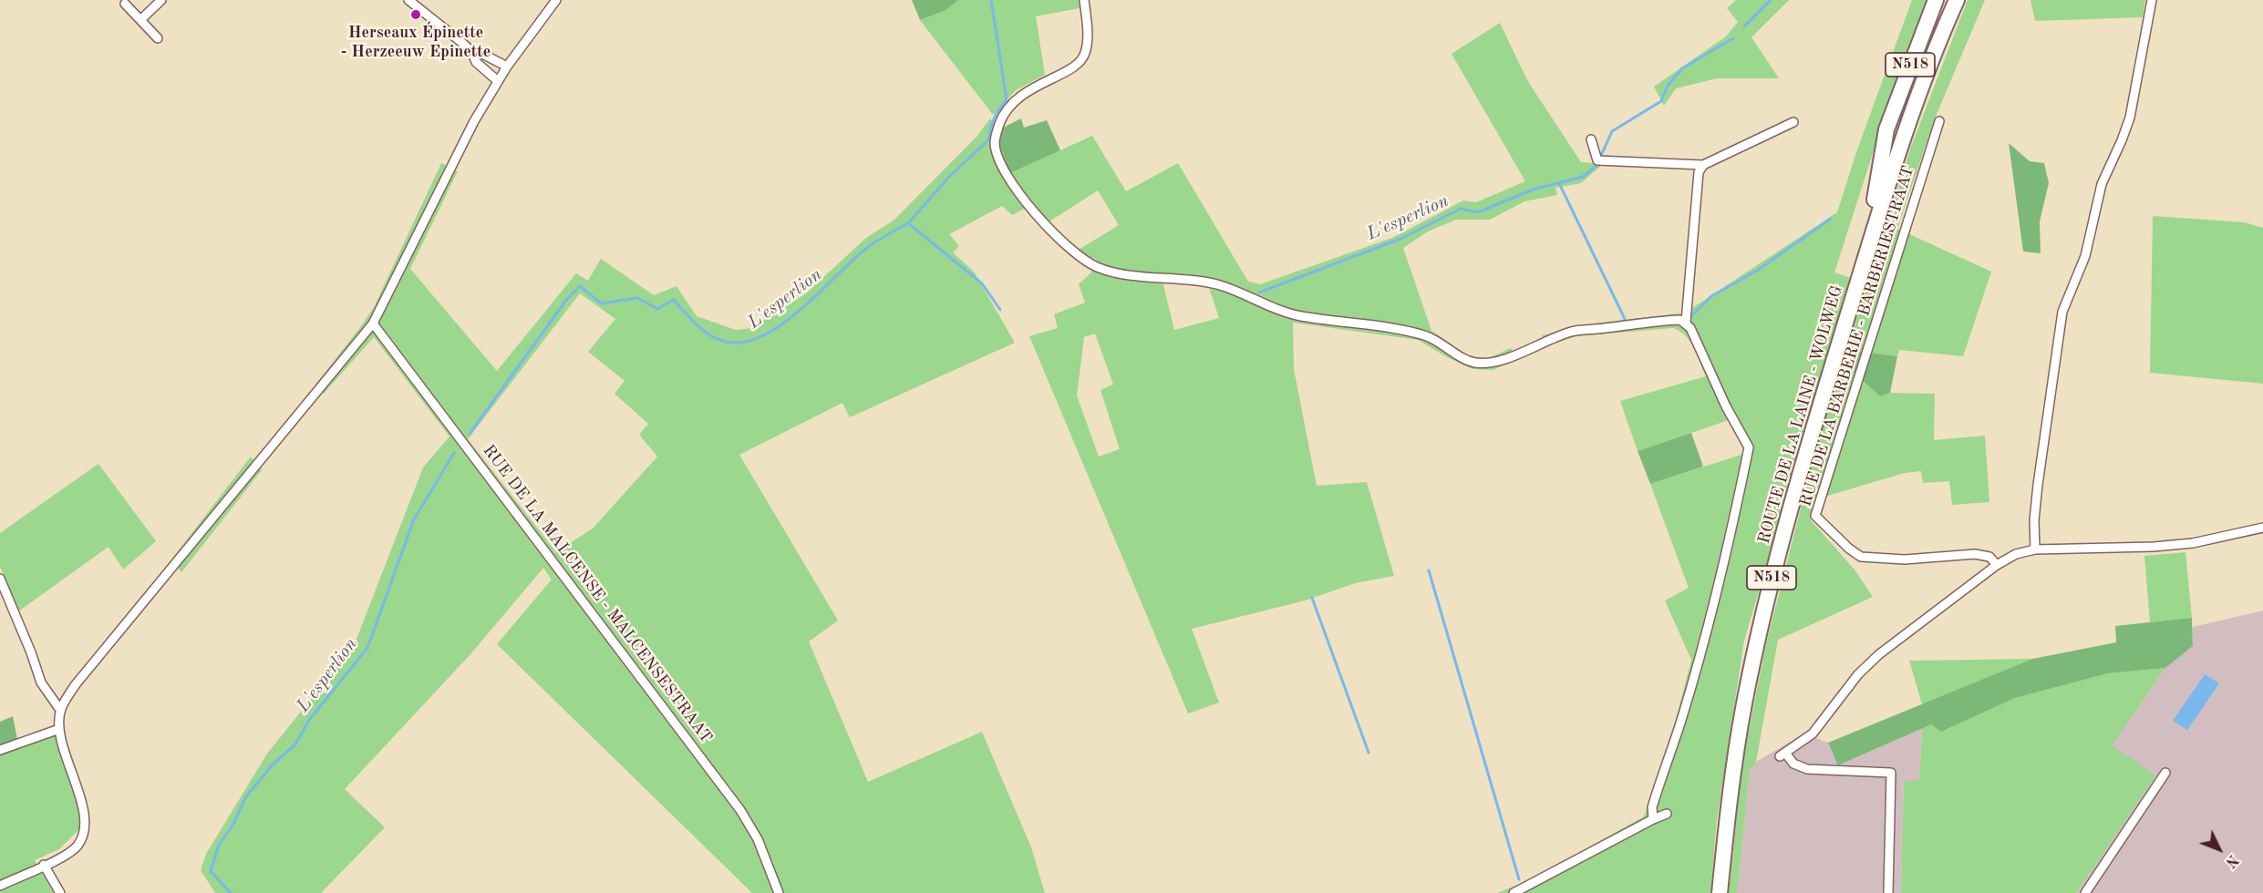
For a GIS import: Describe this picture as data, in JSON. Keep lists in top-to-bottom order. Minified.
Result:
{"streets":{"highway":["N518","ROUTE DE LA LAINE - WOLWEG"],"street":["RUE DE LA BARBERIE - BARBERIESTRAAT","RUE DE LA MALCENSE - MALCENSESTRAAT"]},"water":["L'esperlion"],"places":["Herseaux Épinette - Herzeeuw Epinette"],"north":"bottom right"}
